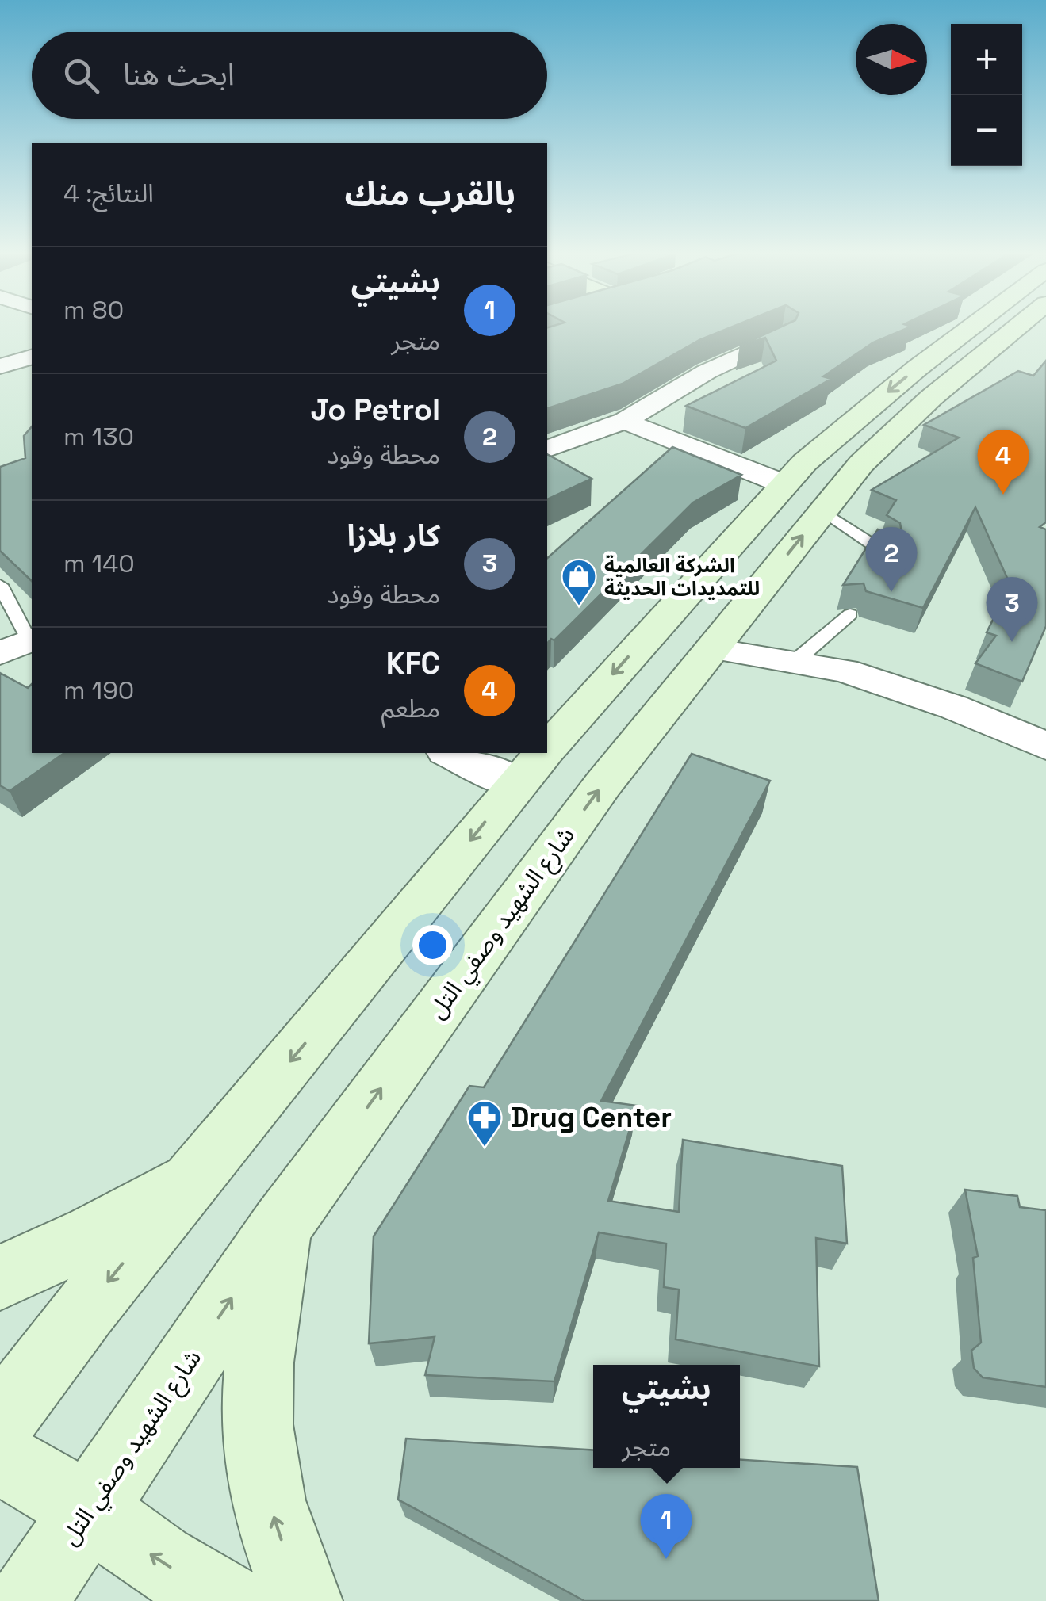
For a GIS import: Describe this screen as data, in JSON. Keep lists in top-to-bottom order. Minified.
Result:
{"streets":{"main road":["شارع الشهيد وصفي التل"]},"places":{"shop":["الشركة العالمية للتمديدات الحديثة"],"pharmacy":["Drug Center"]},"north":"right","page":{"map_buttons":["+","−"],"search":"ابحث هنا","heading":["بالقرب منك","النتائج: 4"],"list":[{"mark":"1","name":"بشيتي","note":"متجر","value":"80 m"},{"mark":"2","name":"Jo Petrol","note":"محطة وقود","value":"130 m"},{"mark":"3","name":"كار بلازا","note":"محطة وقود","value":"140 m"},{"mark":"4","name":"KFC","note":"مطعم","value":"190 m"}],"pins":["4","2","3","1"],"popup":["بشيتي","متجر"]}}
